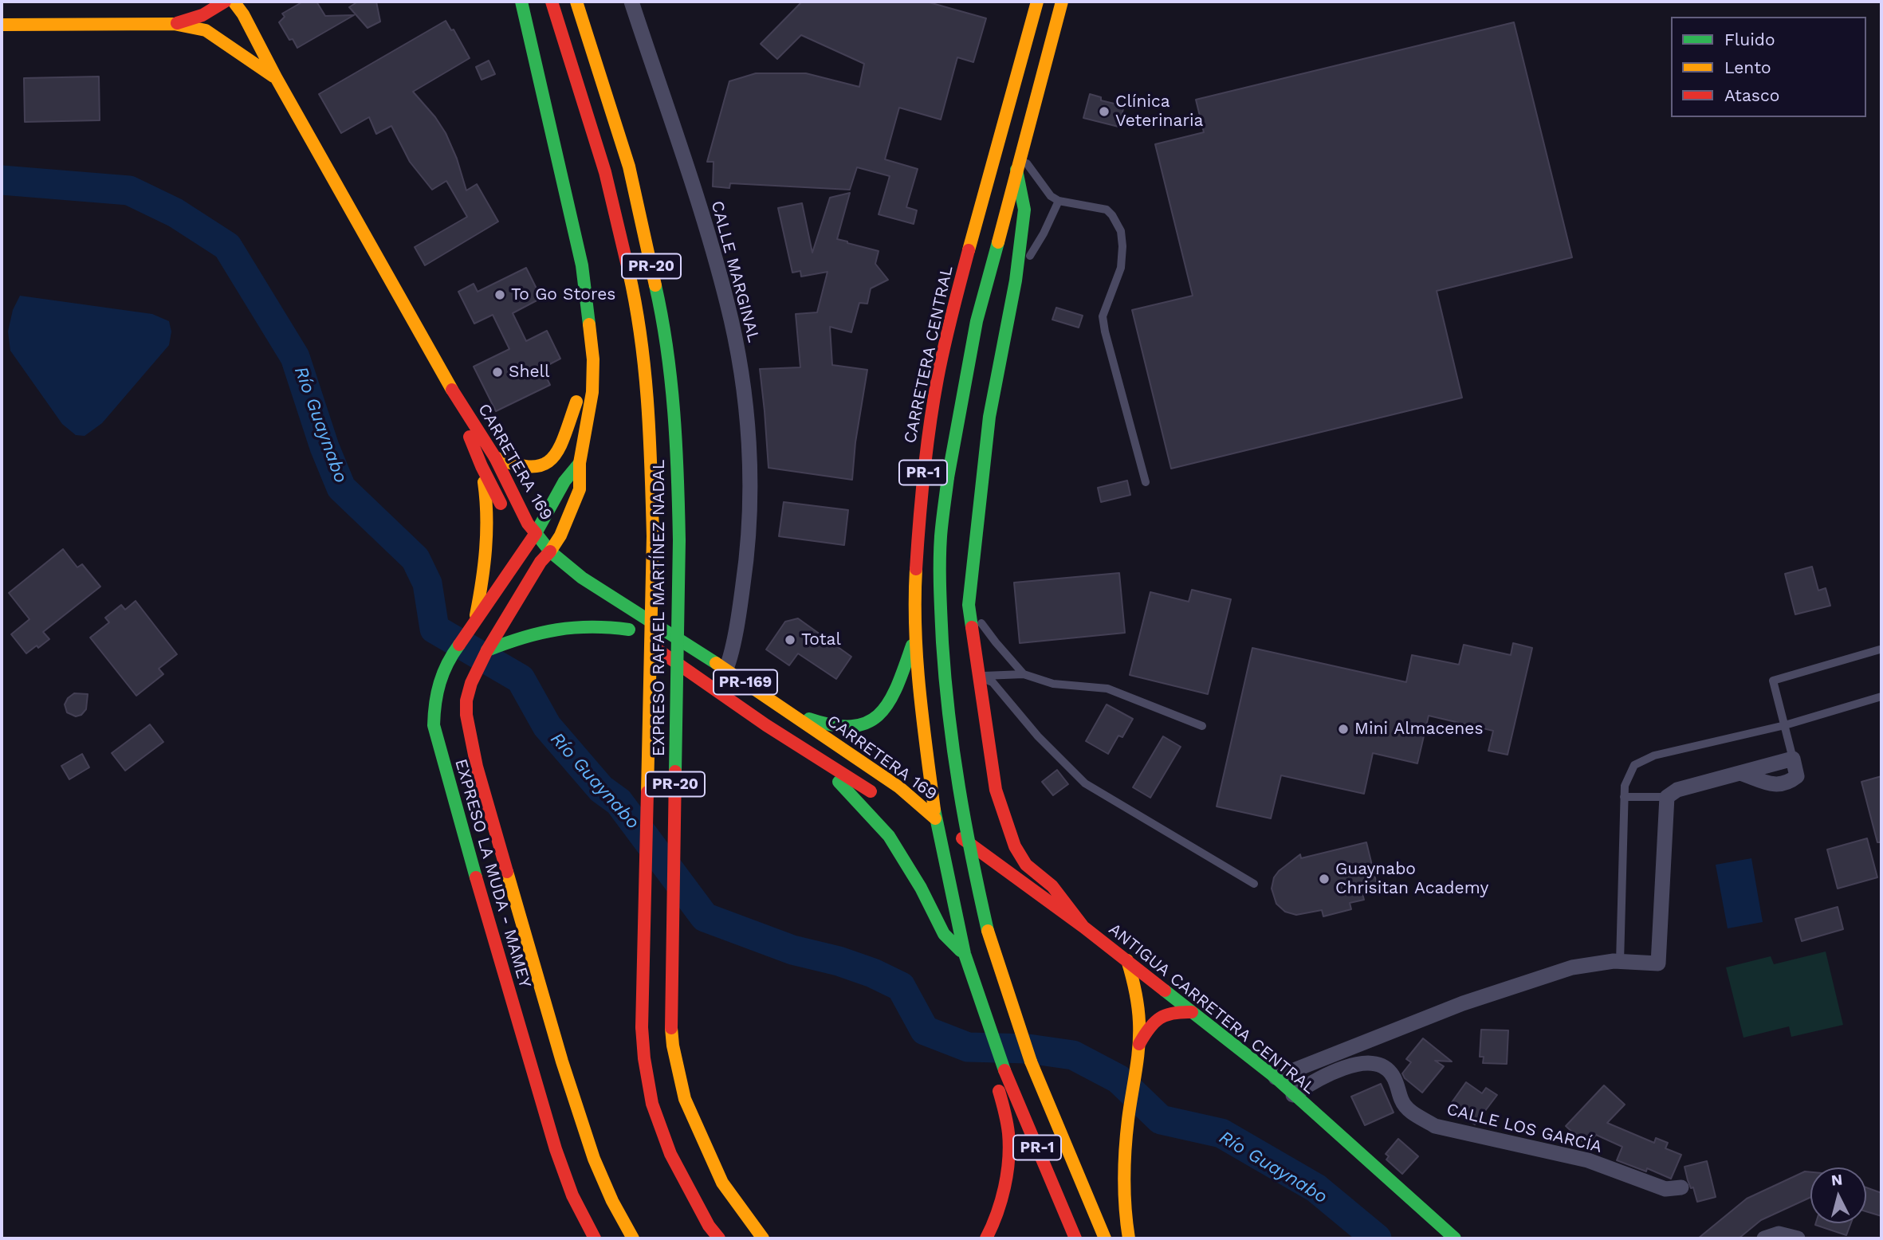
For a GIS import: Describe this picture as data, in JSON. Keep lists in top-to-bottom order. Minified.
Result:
{"streets":{"main road":["PR-20","CARRETERA CENTRAL","CARRETERA 169","PR-1","EXPRESO RAFAEL MARTÍNEZ NADAL","PR-169","EXPRESO LA MUDA - MAMEY","ANTIGUA CARRETERA CENTRAL"],"street":["CALLE MARGINAL","CALLE LOS GARCÍA"]},"crossings":[["CALLE MARGINAL","CARRETERA 169"],["CARRETERA CENTRAL","CARRETERA 169"],["CARRETERA CENTRAL","PR-1"],["CARRETERA CENTRAL","ANTIGUA CARRETERA CENTRAL"],["CARRETERA 169","EXPRESO LA MUDA - MAMEY"],["CARRETERA 169","ANTIGUA CARRETERA CENTRAL"],["ANTIGUA CARRETERA CENTRAL","CALLE LOS GARCÍA"]],"water":["Río Guaynabo"],"places":["Clínica Veterinaria","To Go Stores","Shell","Total","Mini Almacenes","Guaynabo Chrisitan Academy"],"legend":["Fluido","Lento","Atasco"],"north":"top"}
